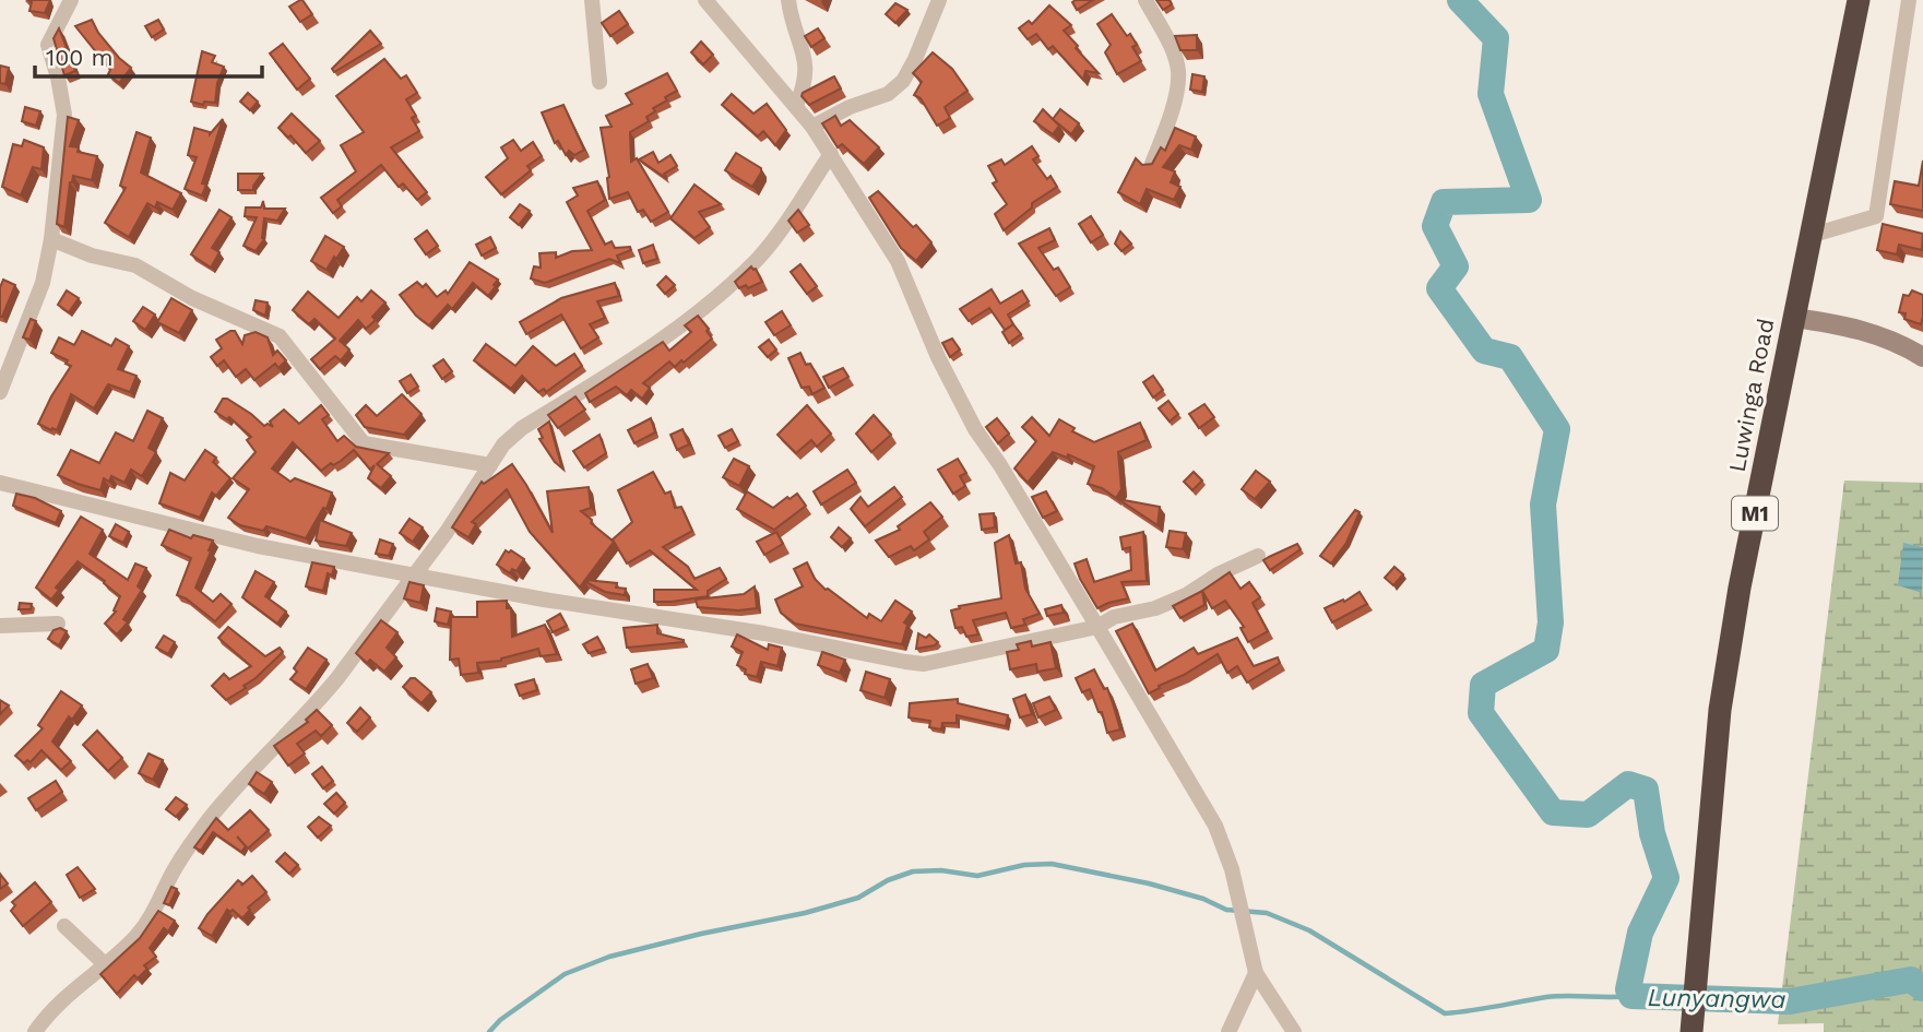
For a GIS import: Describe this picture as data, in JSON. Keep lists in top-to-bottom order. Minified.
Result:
{"streets":{"highway":["Luwinga Road","M1"]},"water":["Lunyangwa"],"scale_bar":"100 m"}
